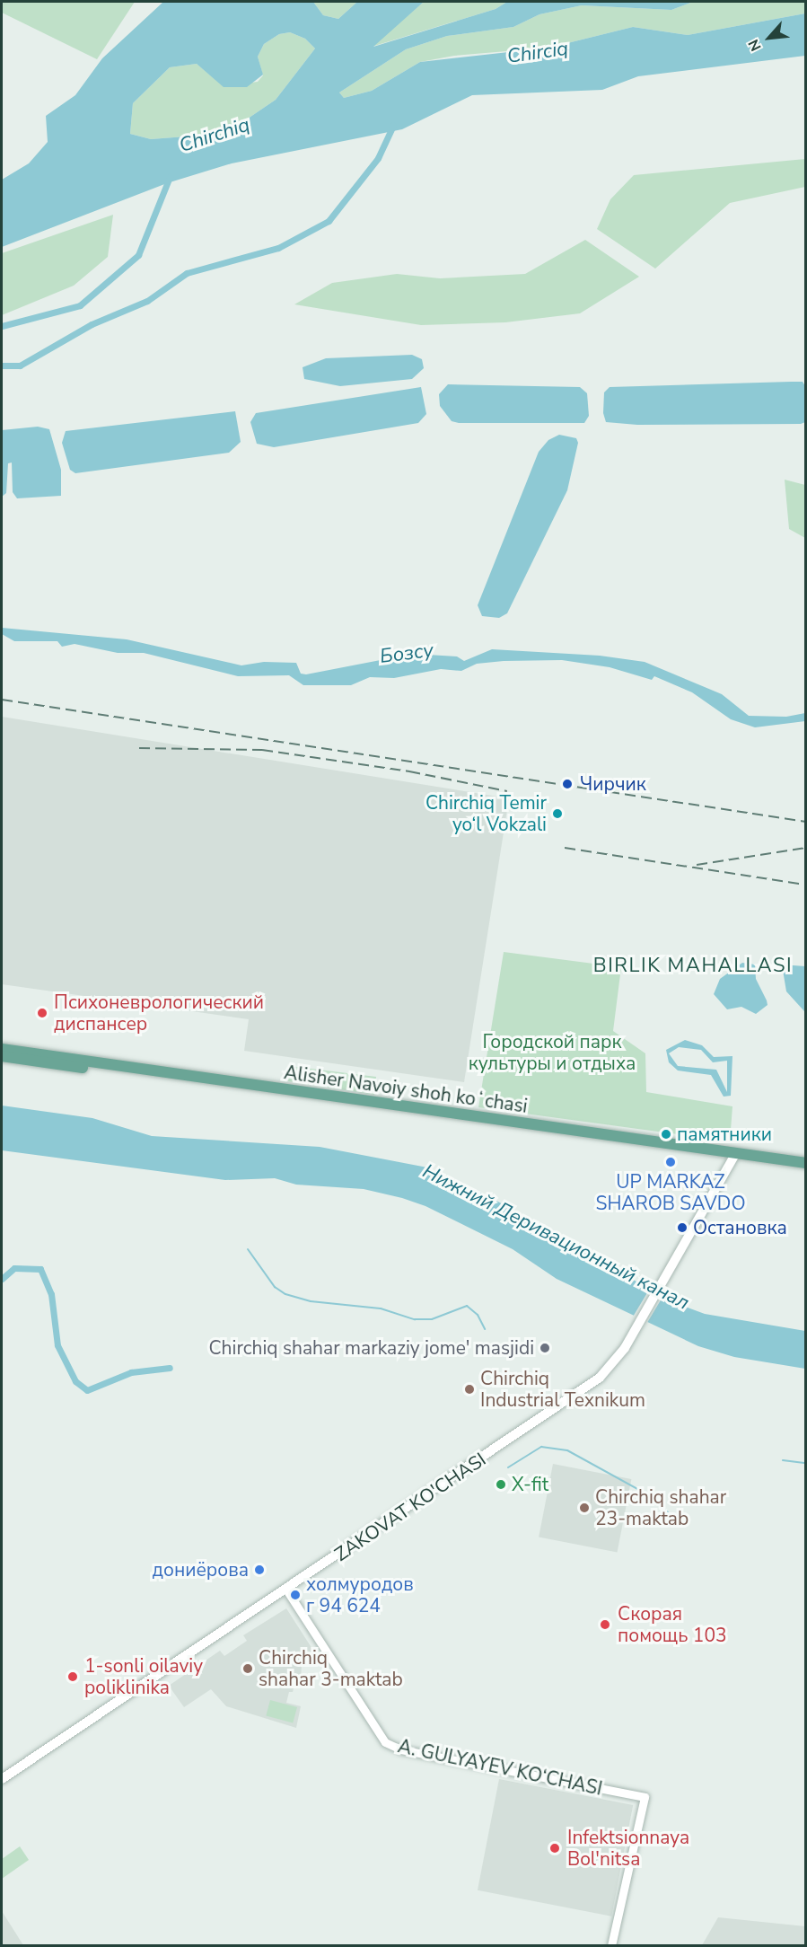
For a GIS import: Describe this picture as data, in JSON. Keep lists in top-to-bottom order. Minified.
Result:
{"streets":{"main road":["Alisher Navoiy shoh koʻchasi","ZAKOVAT KO'CHASI"],"street":["A. GULYAYEV KO‘CHASI"]},"crossings":[["Alisher Navoiy shoh koʻchasi","ZAKOVAT KO'CHASI"],["ZAKOVAT KO'CHASI","A. GULYAYEV KO‘CHASI"]],"districts":["BIRLIK MAHALLASI"],"water":["Chirciq","Chirchiq","Бозсу","Нижний Деривационный канал"],"parks":["Городской парк культуры и отдыха"],"places":["Чирчик","Chirchiq Temir yo‘l Vokzali","Психоневрологический диспансер","памятники","UP MARKAZ SHAROB SAVDO","Остановка","Chirchiq shahar markaziy jome' masjidi","Chirchiq Industrial Texnikum","X-fit","Chirchiq shahar 23-maktab","дониёрова","холмуродов г 94 624","Скорая помощь 103","Chirchiq shahar 3-maktab","1-sonli oilaviy poliklinika","Infektsionnaya Bol'nitsa"],"north":"bottom left"}
